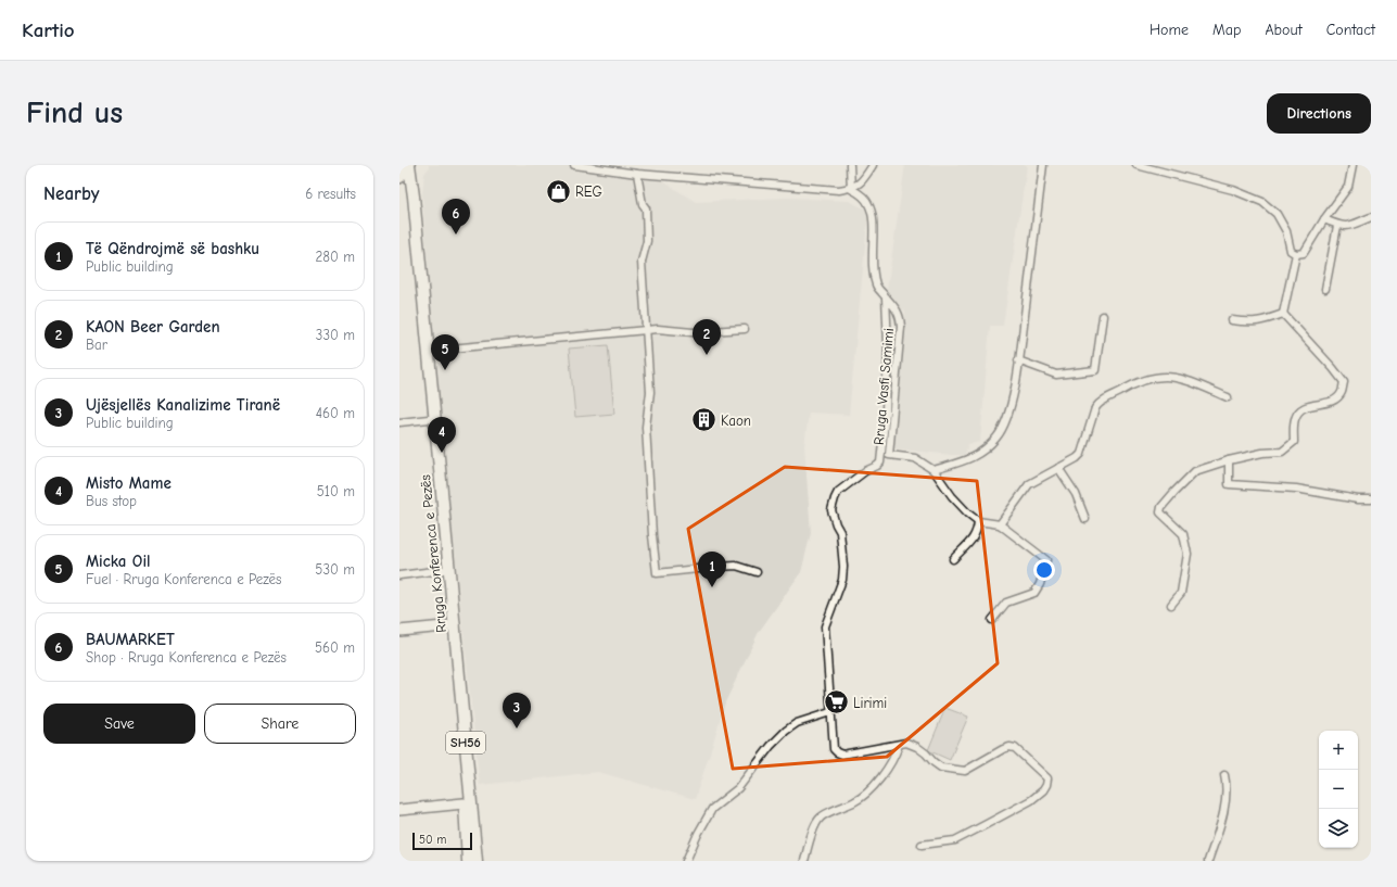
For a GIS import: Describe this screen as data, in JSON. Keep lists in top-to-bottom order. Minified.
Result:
{"streets":{"main road":["Rruga Konferenca e Pezës","SH56"],"street":["Rruga Vasfi Samimi"]},"places":{"shop":["REG"],"building":["Kaon"],"supermarket":["Lirimi"]},"scale_bar":"50 m","page":{"header":"Kartio","nav":["Home","Map","About","Contact"],"buttons":["Directions",["Save","Share"]],"title":"Find us","heading":["Nearby","6 results"],"pins":["6","2","5","4","1","3"],"list":[{"mark":"1","name":"Të Qëndrojmë së bashku","note":"Public building","value":"280 m"},{"mark":"2","name":"KAON Beer Garden","note":"Bar","value":"330 m"},{"mark":"3","name":"Ujësjellës Kanalizime Tiranë","note":"Public building","value":"460 m"},{"mark":"4","name":"Misto Mame","note":"Bus stop","value":"510 m"},{"mark":"5","name":"Micka Oil","note":"Fuel · Rruga Konferenca e Pezës","value":"530 m"},{"mark":"6","name":"BAUMARKET","note":"Shop · Rruga Konferenca e Pezës","value":"560 m"}],"map_buttons":["+","−"],"scale":"50 m"}}
